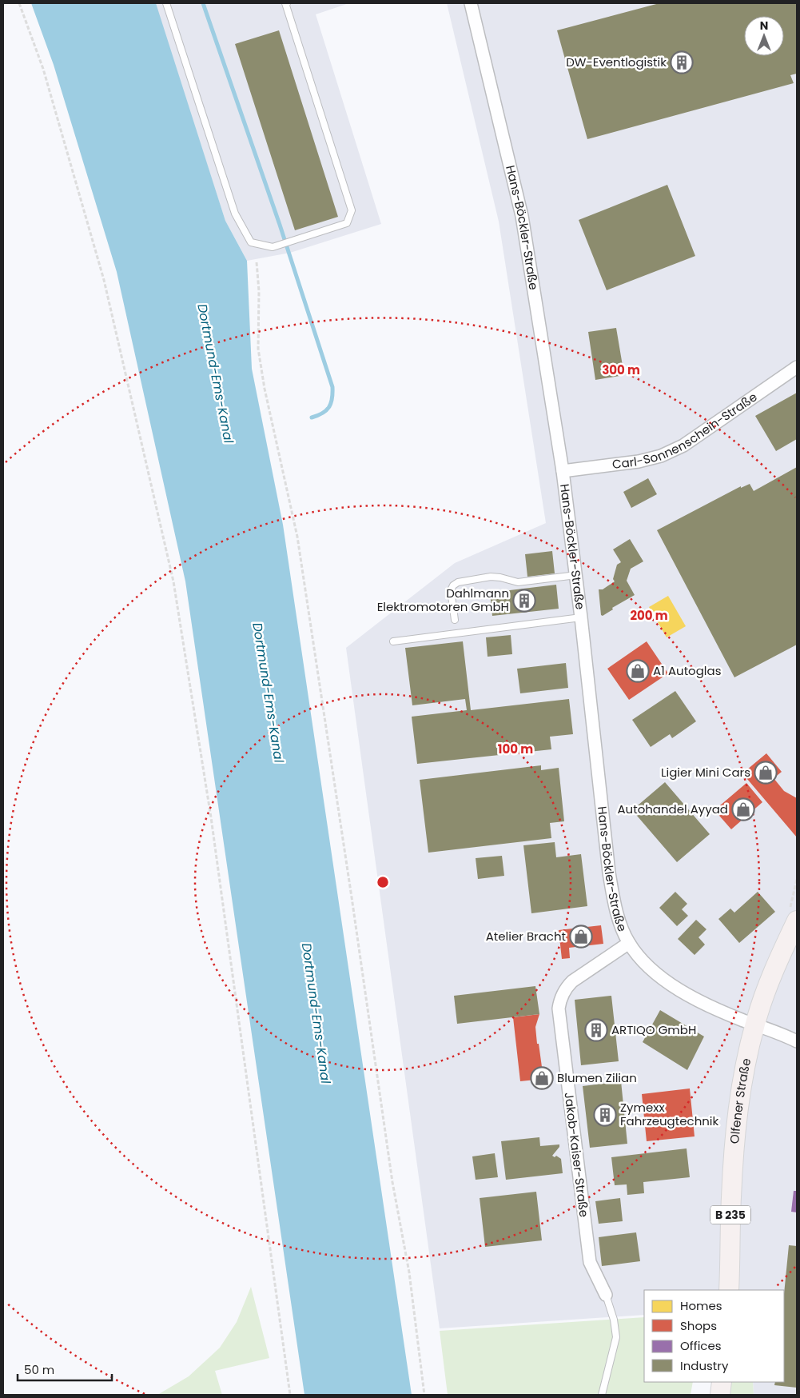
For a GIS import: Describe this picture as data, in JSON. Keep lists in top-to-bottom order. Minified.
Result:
{"streets":{"main road":["Olfener Straße","B 235"],"street":["Hans-Böckler-Straße","Carl-Sonnenschein-Straße","Jakob-Kaiser-Straße"]},"crossings":[["Hans-Böckler-Straße","Carl-Sonnenschein-Straße"],["Hans-Böckler-Straße","Olfener Straße"],["Hans-Böckler-Straße","Jakob-Kaiser-Straße"]],"water":["Dortmund-Ems-Kanal"],"places":{"building":["DW-Eventlogistik","Dahlmann Elektromotoren GmbH","ARTIQO GmbH","Zymexx Fahrzeugtechnik"],"shop":["A1 Autoglas","Ligier Mini Cars","Autohandel Ayyad","Atelier Bracht","Blumen Zilian"]},"legend":["Homes","Shops","Offices","Industry"],"scale_bar":"50 m","north":"top","rings":["300 m","200 m","100 m"]}
